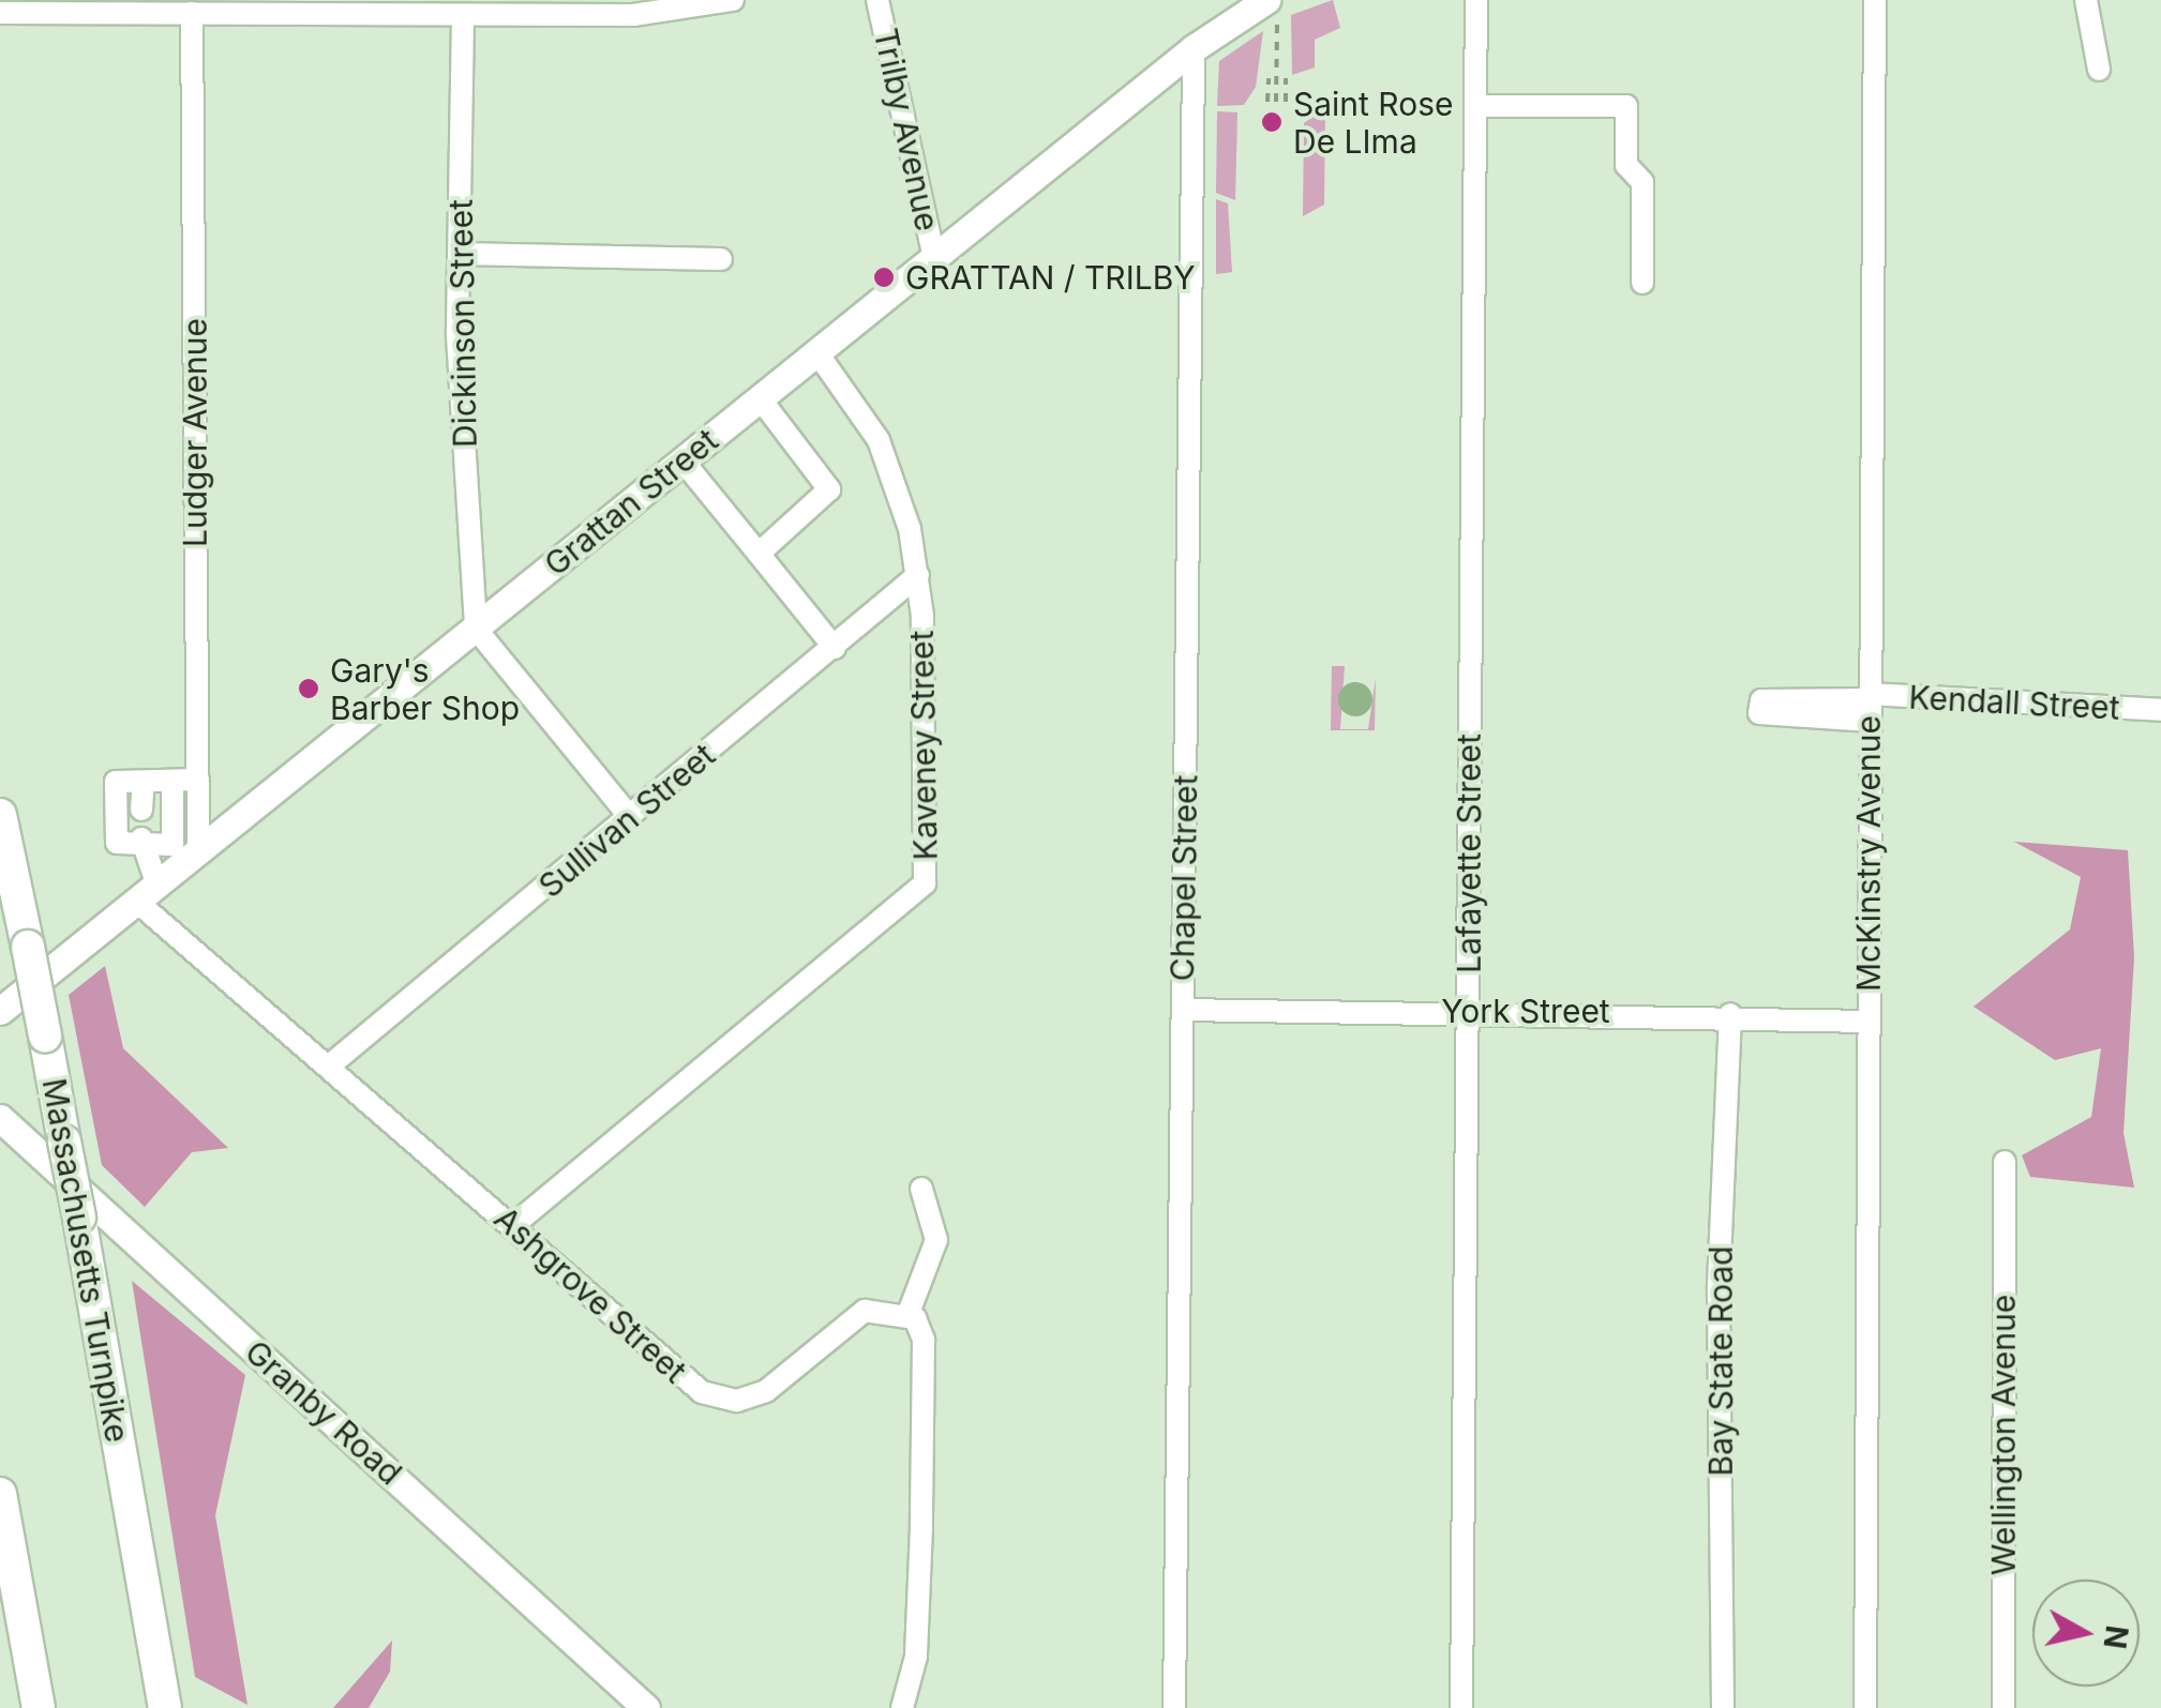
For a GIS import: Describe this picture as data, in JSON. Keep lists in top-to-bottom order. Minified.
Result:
{"streets":{"highway":["Massachusetts Turnpike"],"main road":["Grattan Street","Granby Road"],"street":["Trilby Avenue","Dickinson Street","Ludger Avenue","Kendall Street","Kaveney Street","Sullivan Street","Lafayette Street","McKinstry Avenue","Chapel Street","York Street","Ashgrove Street","Bay State Road","Wellington Avenue"]},"crossings":[["Trilby Avenue","Grattan Street"],["Dickinson Street","Grattan Street"],["Ludger Avenue","Grattan Street"],["Grattan Street","Kaveney Street"],["Grattan Street","Chapel Street"],["Grattan Street","Ashgrove Street"],["Kendall Street","McKinstry Avenue"],["Kaveney Street","Sullivan Street"],["Kaveney Street","Ashgrove Street"],["Sullivan Street","Ashgrove Street"],["Lafayette Street","York Street"],["McKinstry Avenue","York Street"],["Chapel Street","York Street"],["York Street","Bay State Road"]],"places":["Saint Rose De LIma","GRATTAN / TRILBY","Gary's Barber Shop"],"north":"right"}
